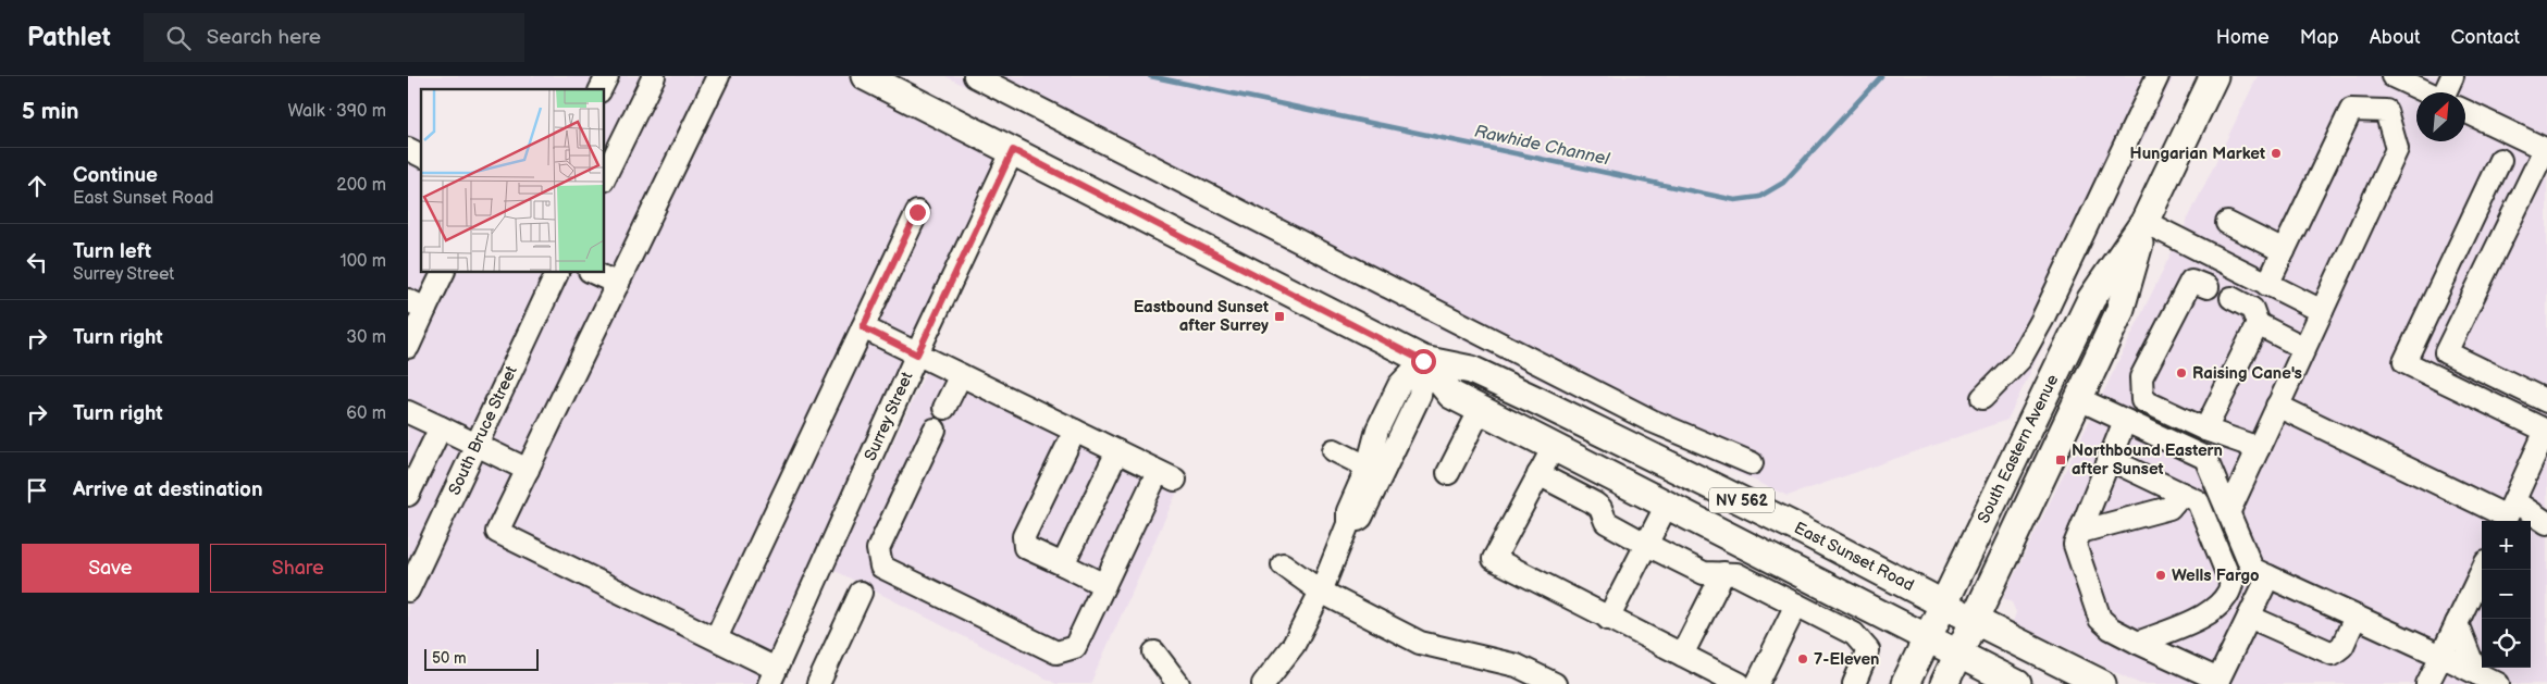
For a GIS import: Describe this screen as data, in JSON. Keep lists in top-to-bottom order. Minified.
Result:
{"streets":{"main road":["South Eastern Avenue","NV 562","East Sunset Road"],"street":["Surrey Street","South Bruce Street"]},"crossings":[["Surrey Street","East Sunset Road"],["South Eastern Avenue","East Sunset Road"]],"water":["Rawhide Channel"],"places":{"other":["Hungarian Market","Raising Cane's","Wells Fargo","7-Eleven"],"transit":["Eastbound Sunset after Surrey","Northbound Eastern after Sunset"]},"scale_bar":"50 m","north":"top right","page":{"header":"Pathlet","search":"Search here","nav":["Home","Map","About","Contact"],"heading":["5 min","Walk · 390 m"],"list":[["Continue","East Sunset Road","200 m"],["Turn left","Surrey Street","100 m"],["Turn right","30 m"],["Turn right","60 m"],"Arrive at destination"],"map_buttons":["+","−"],"buttons":["Save","Share"],"scale":"50 m"}}
